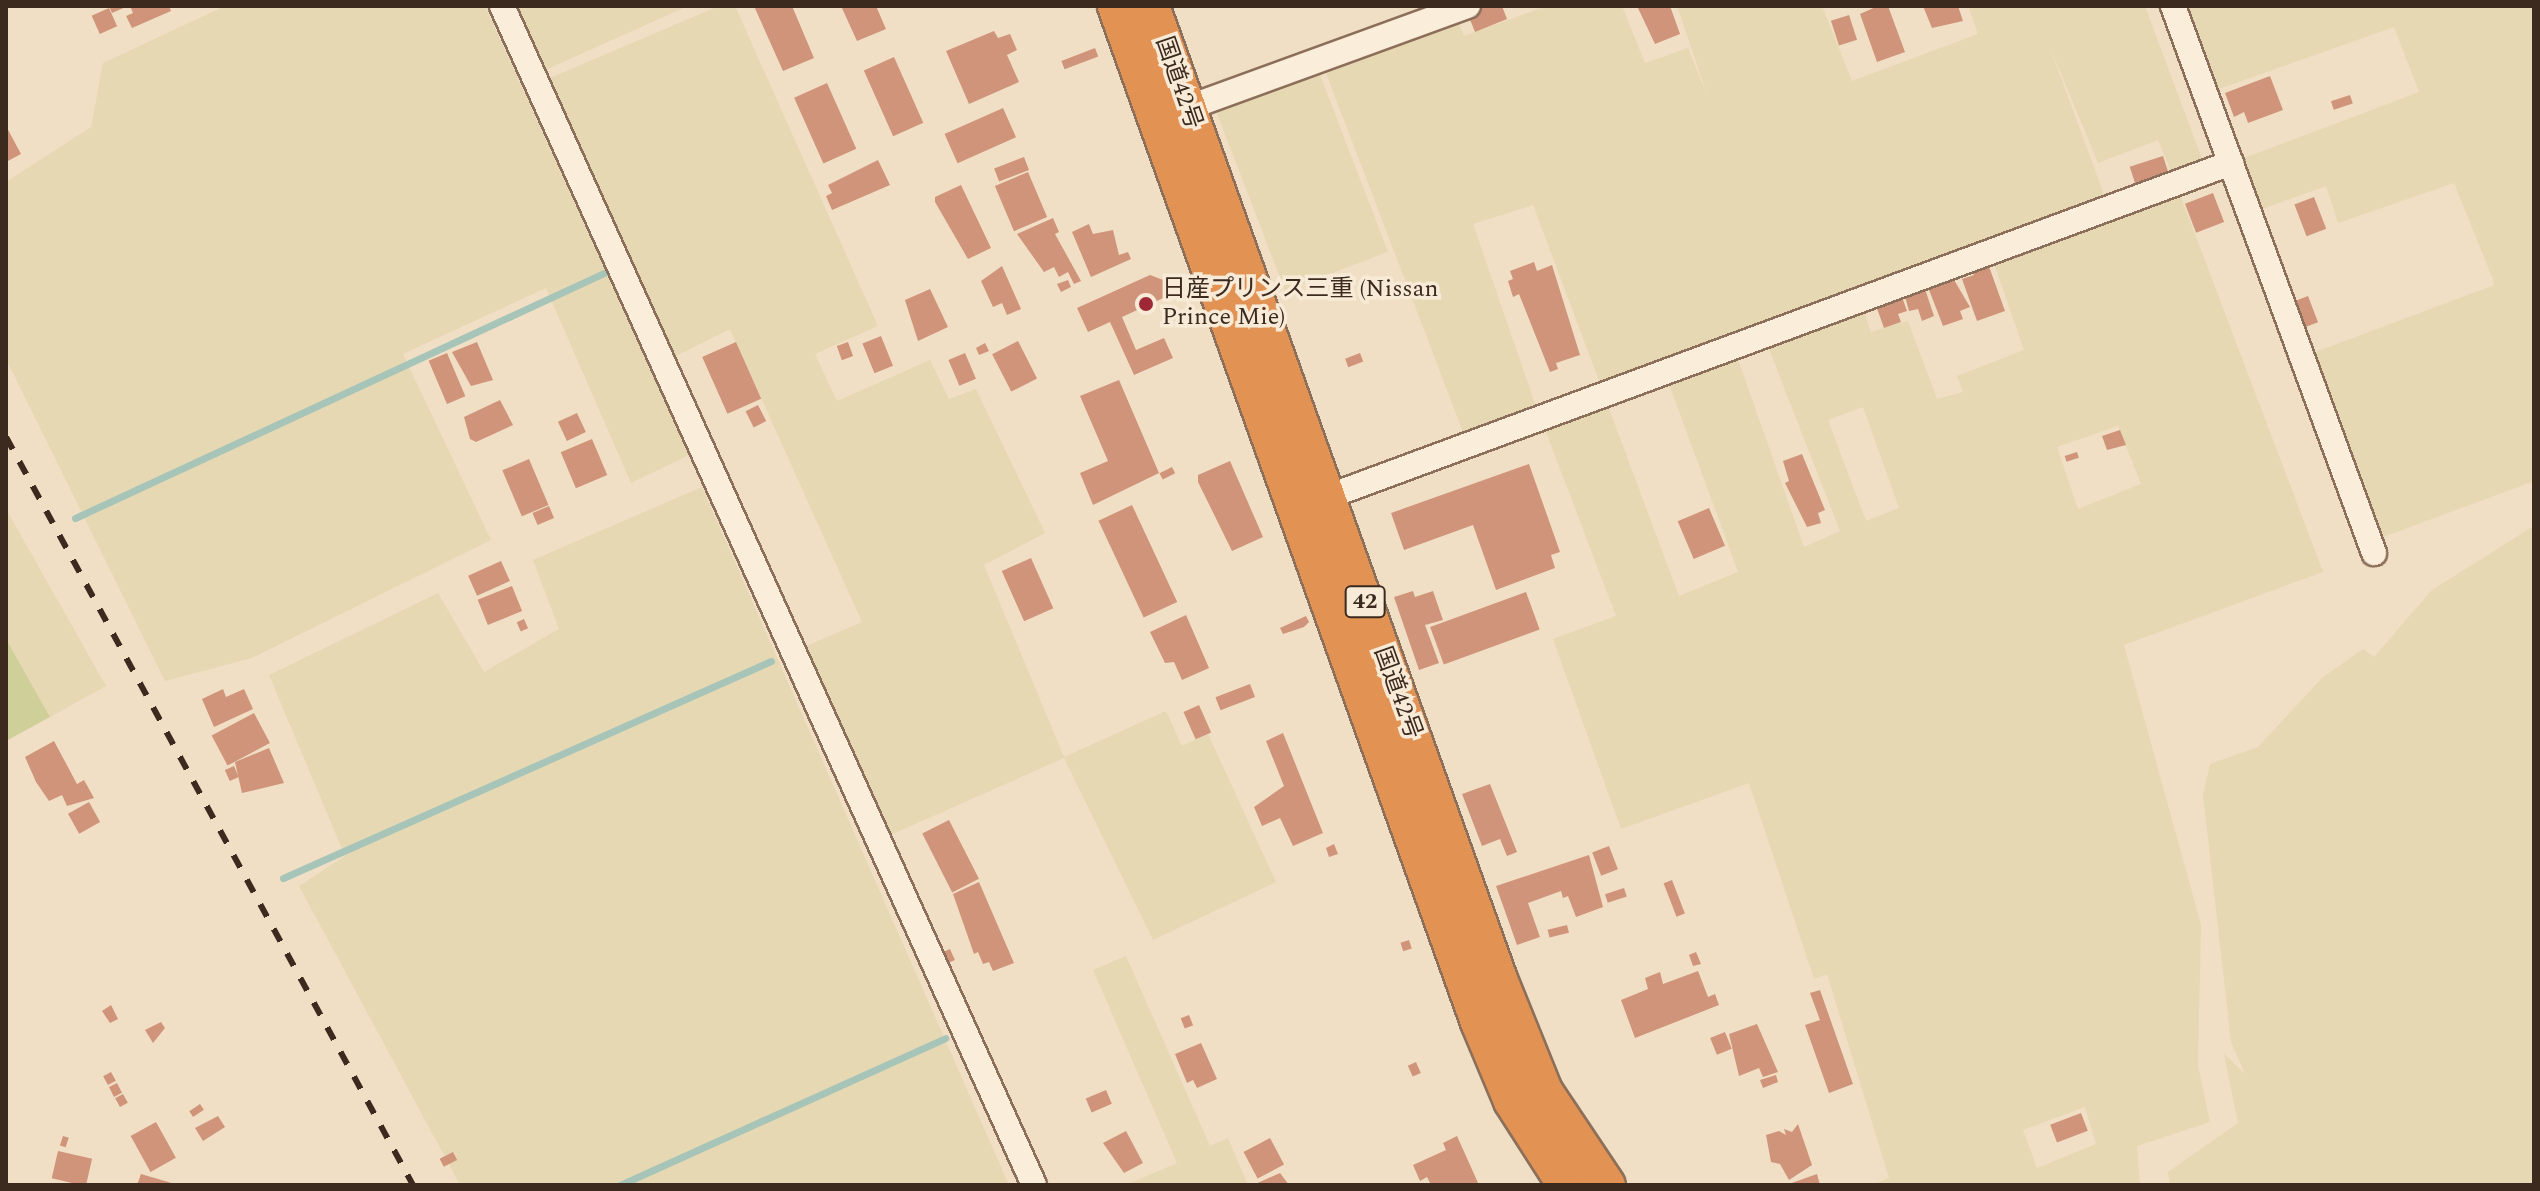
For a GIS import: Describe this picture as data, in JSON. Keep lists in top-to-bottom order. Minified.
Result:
{"streets":{"highway":["国道42号","42"]},"places":["日産プリンス三重 (Nissan Prince Mie)"]}
